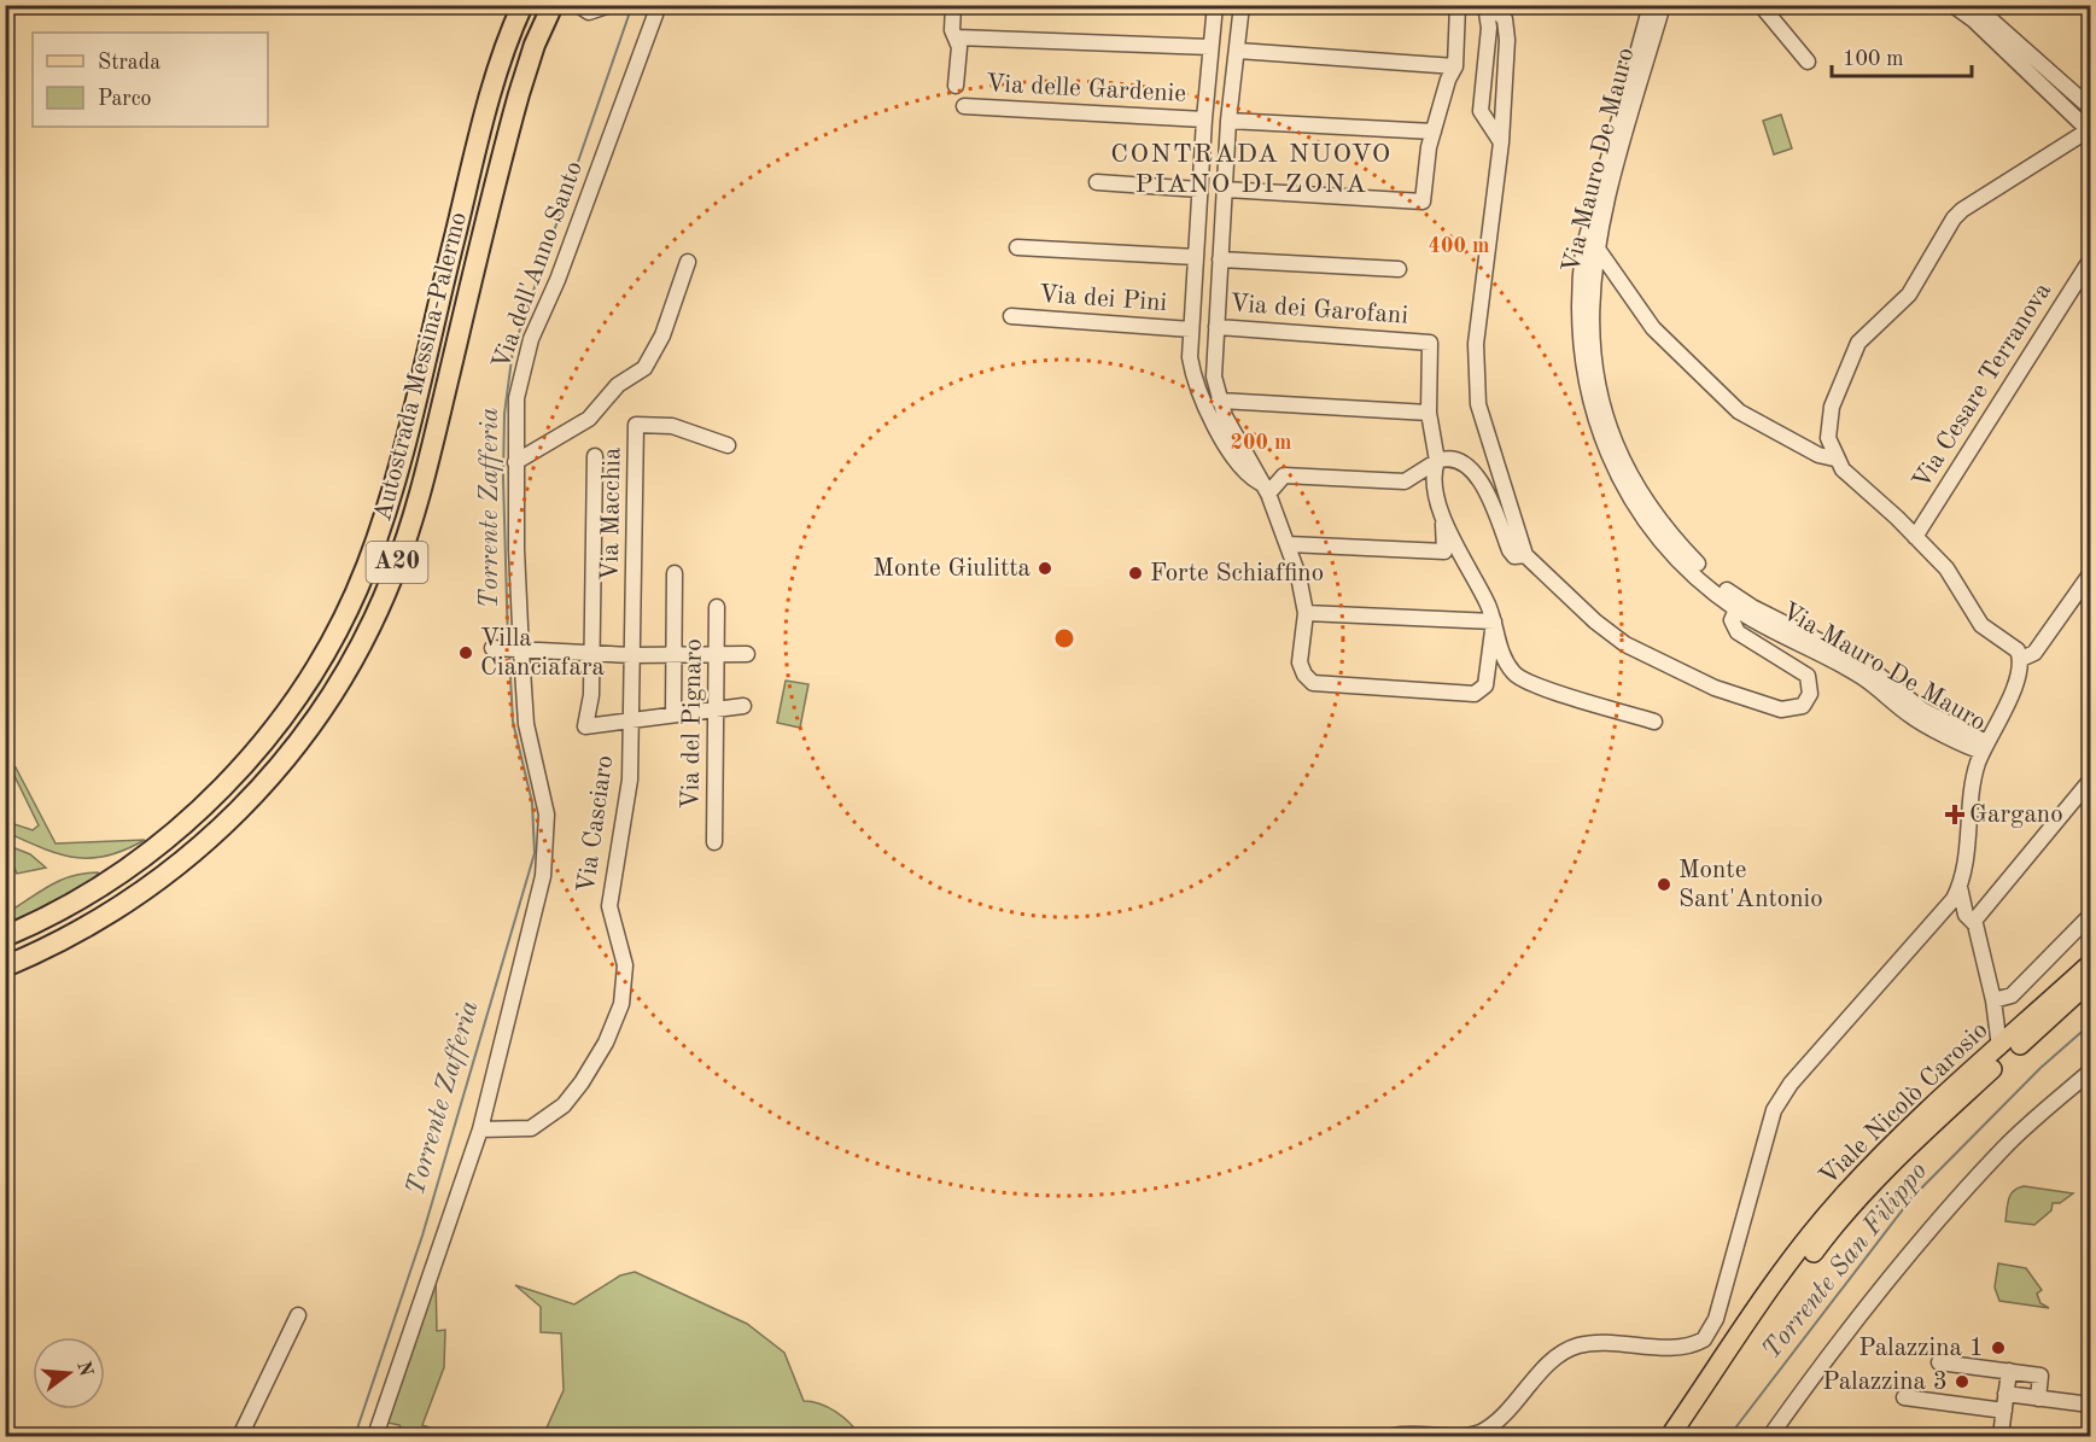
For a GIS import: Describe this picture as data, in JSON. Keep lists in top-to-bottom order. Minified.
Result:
{"streets":{"highway":["Autostrada Messina-Palermo","A20"],"main road":["Viale Nicolò Carosio"],"street":["Via delle Gardenie","Via Mauro De Mauro","Via dell'Anno Santo","Via dei Pini","Via dei Garofani","Via Cesare Terranova","Via Macchia","Via del Pignaro","Via Casciaro"]},"crossings":[["Via dell'Anno Santo","Via Casciaro"],["Via Macchia","Via Casciaro"]],"districts":["CONTRADA NUOVO PIANO DI ZONA"],"water":["Torrente Zafferia","Torrente San Filippo"],"places":{"other":["Monte Giulitta","Forte Schiaffino","Villa Cianciafara","Monte Sant'Antonio","Palazzina 1","Palazzina 3"],"health":["Gargano"]},"legend":["Strada","Parco"],"scale_bar":"100 m","north":"right","rings":["400 m","200 m"]}
